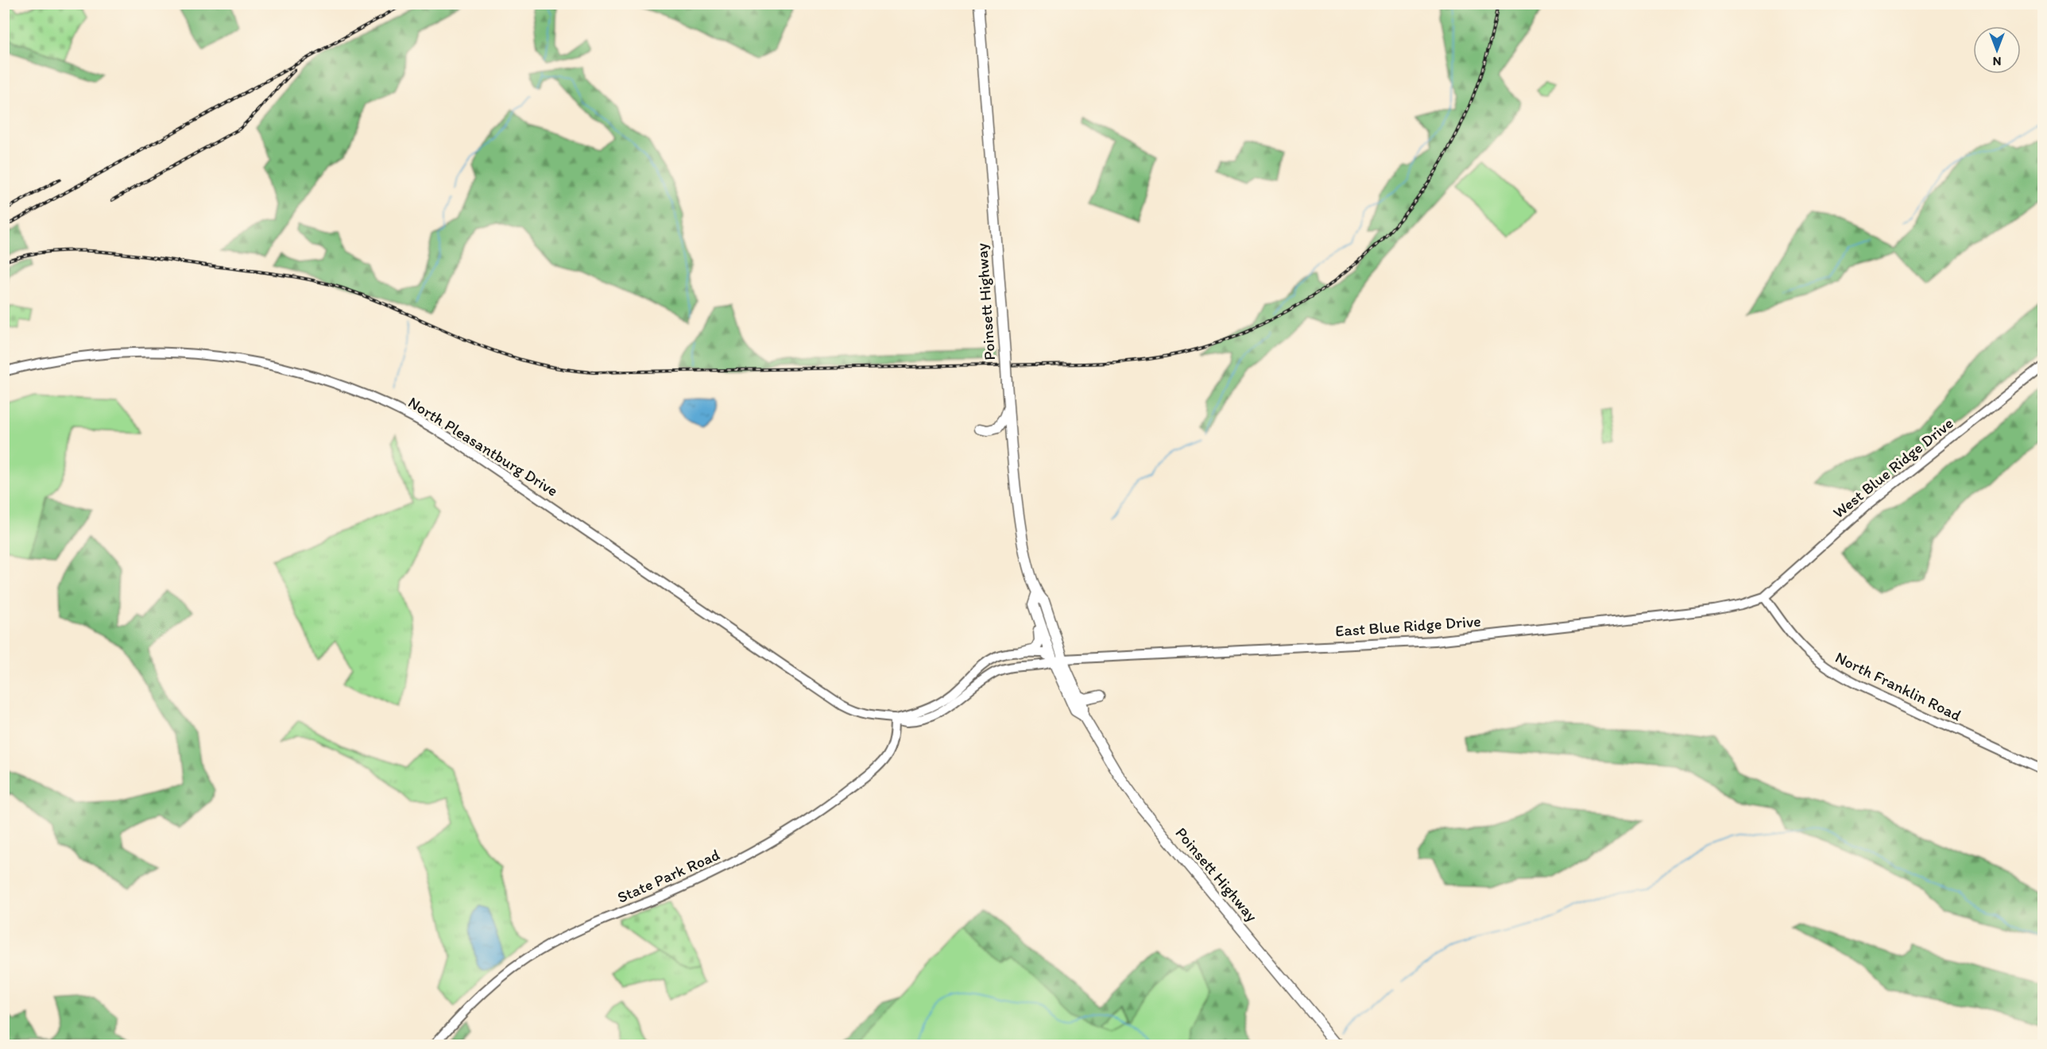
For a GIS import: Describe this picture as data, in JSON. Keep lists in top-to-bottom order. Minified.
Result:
{"streets":{"highway":["Poinsett Highway"],"main road":["North Pleasantburg Drive","West Blue Ridge Drive","East Blue Ridge Drive","North Franklin Road","State Park Road"]},"crossings":[["Poinsett Highway","East Blue Ridge Drive"],["North Pleasantburg Drive","State Park Road"],["West Blue Ridge Drive","East Blue Ridge Drive"],["West Blue Ridge Drive","North Franklin Road"],["East Blue Ridge Drive","North Franklin Road"]],"north":"bottom"}
